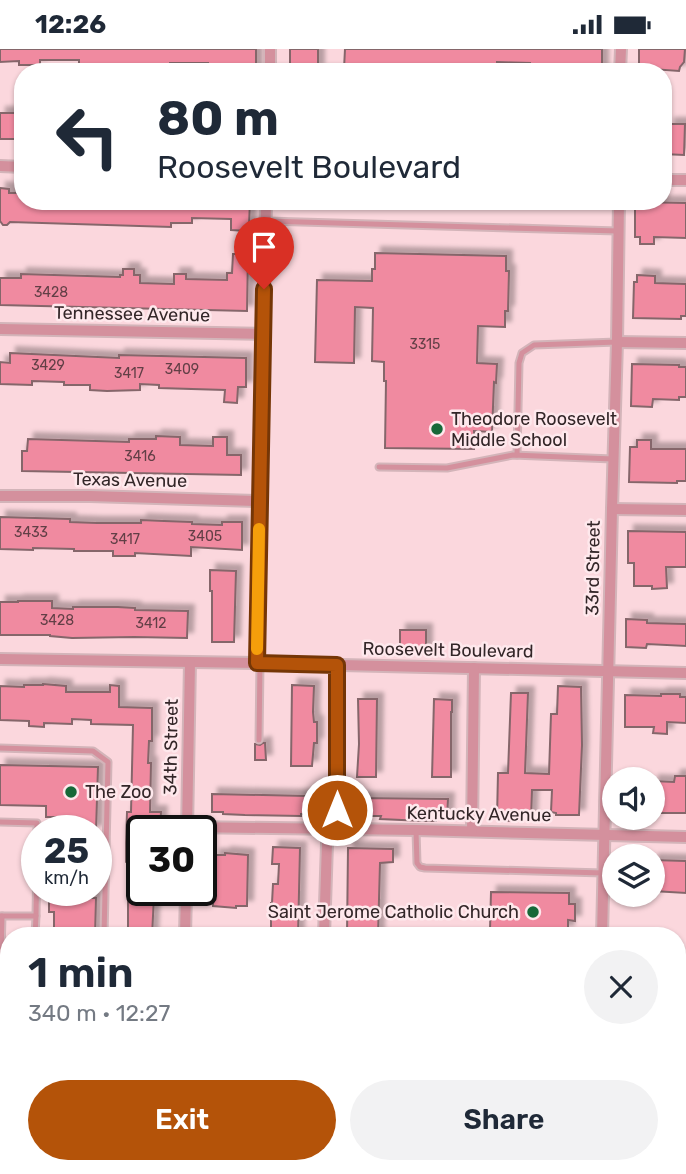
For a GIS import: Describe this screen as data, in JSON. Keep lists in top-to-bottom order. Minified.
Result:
{"streets":{"street":["Tennessee Avenue","Texas Avenue","33rd Street","Roosevelt Boulevard","34th Street","Kentucky Avenue"]},"crossings":[["33rd Street","Roosevelt Boulevard"],["33rd Street","Kentucky Avenue"],["Roosevelt Boulevard","34th Street"]],"places":["Theodore Roosevelt Middle School","The Zoo","Saint Jerome Catholic Church"],"house_numbers":["3428","3315","3429","3409","3417","3416","3433","3405","3417","3428","3412"],"page":{"status":"12:26","turn":["80 m","Roosevelt Boulevard"],"speed":"25 km/h","limit":"30","heading":["1 min","340 m · 12:27"],"buttons":["Exit","Share"]}}
